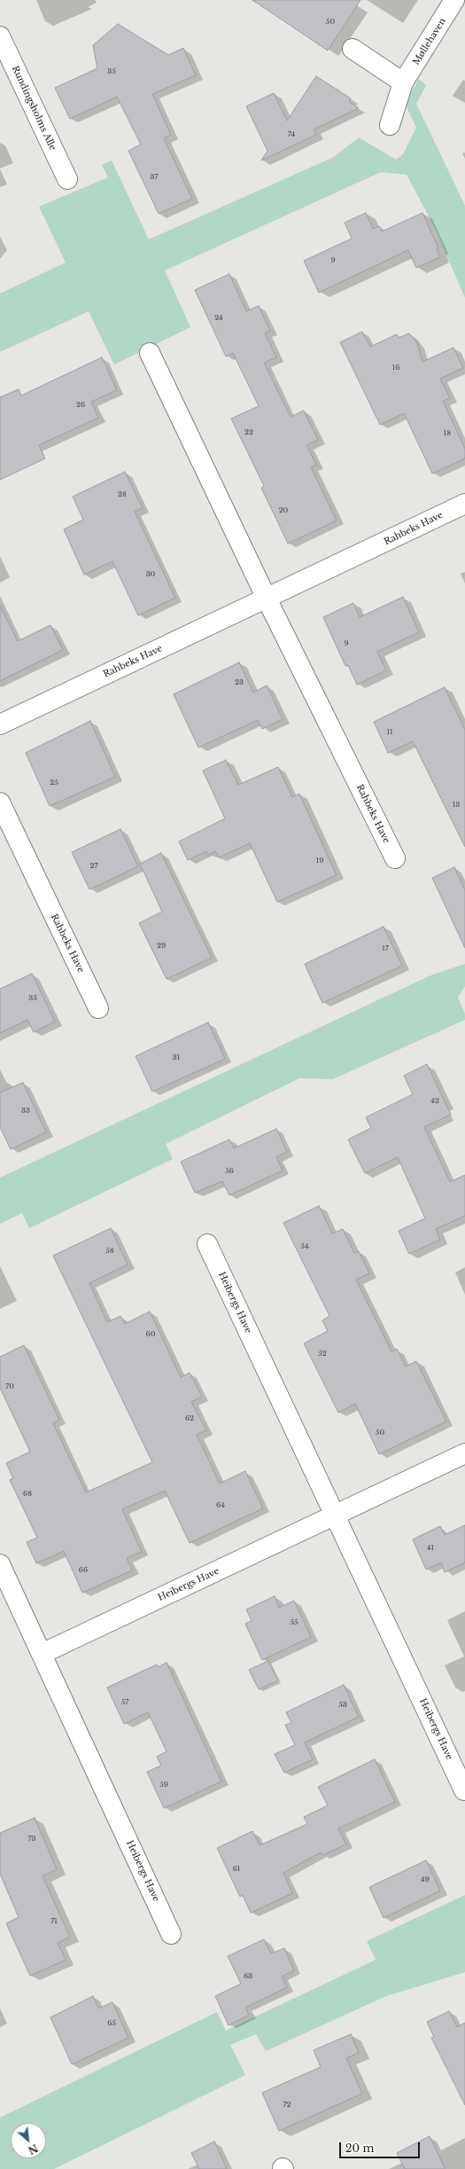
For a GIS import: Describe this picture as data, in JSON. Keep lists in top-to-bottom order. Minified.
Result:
{"streets":{"street":["Møllehaven","Rundingsholms Alle","Rahbeks Have","Heibergs Have"]},"house_numbers":["50","35","74","37","9","24","16","26","22","18","28","20","30","9","23","11","25","13","19","27","29","17","35","31","42","33","56","54","58","60","52","70","62","50","68","64","41","66","55","57","53","59","73","61","49","71","63","65","72"],"scale_bar":"20 m","north":"bottom right"}
